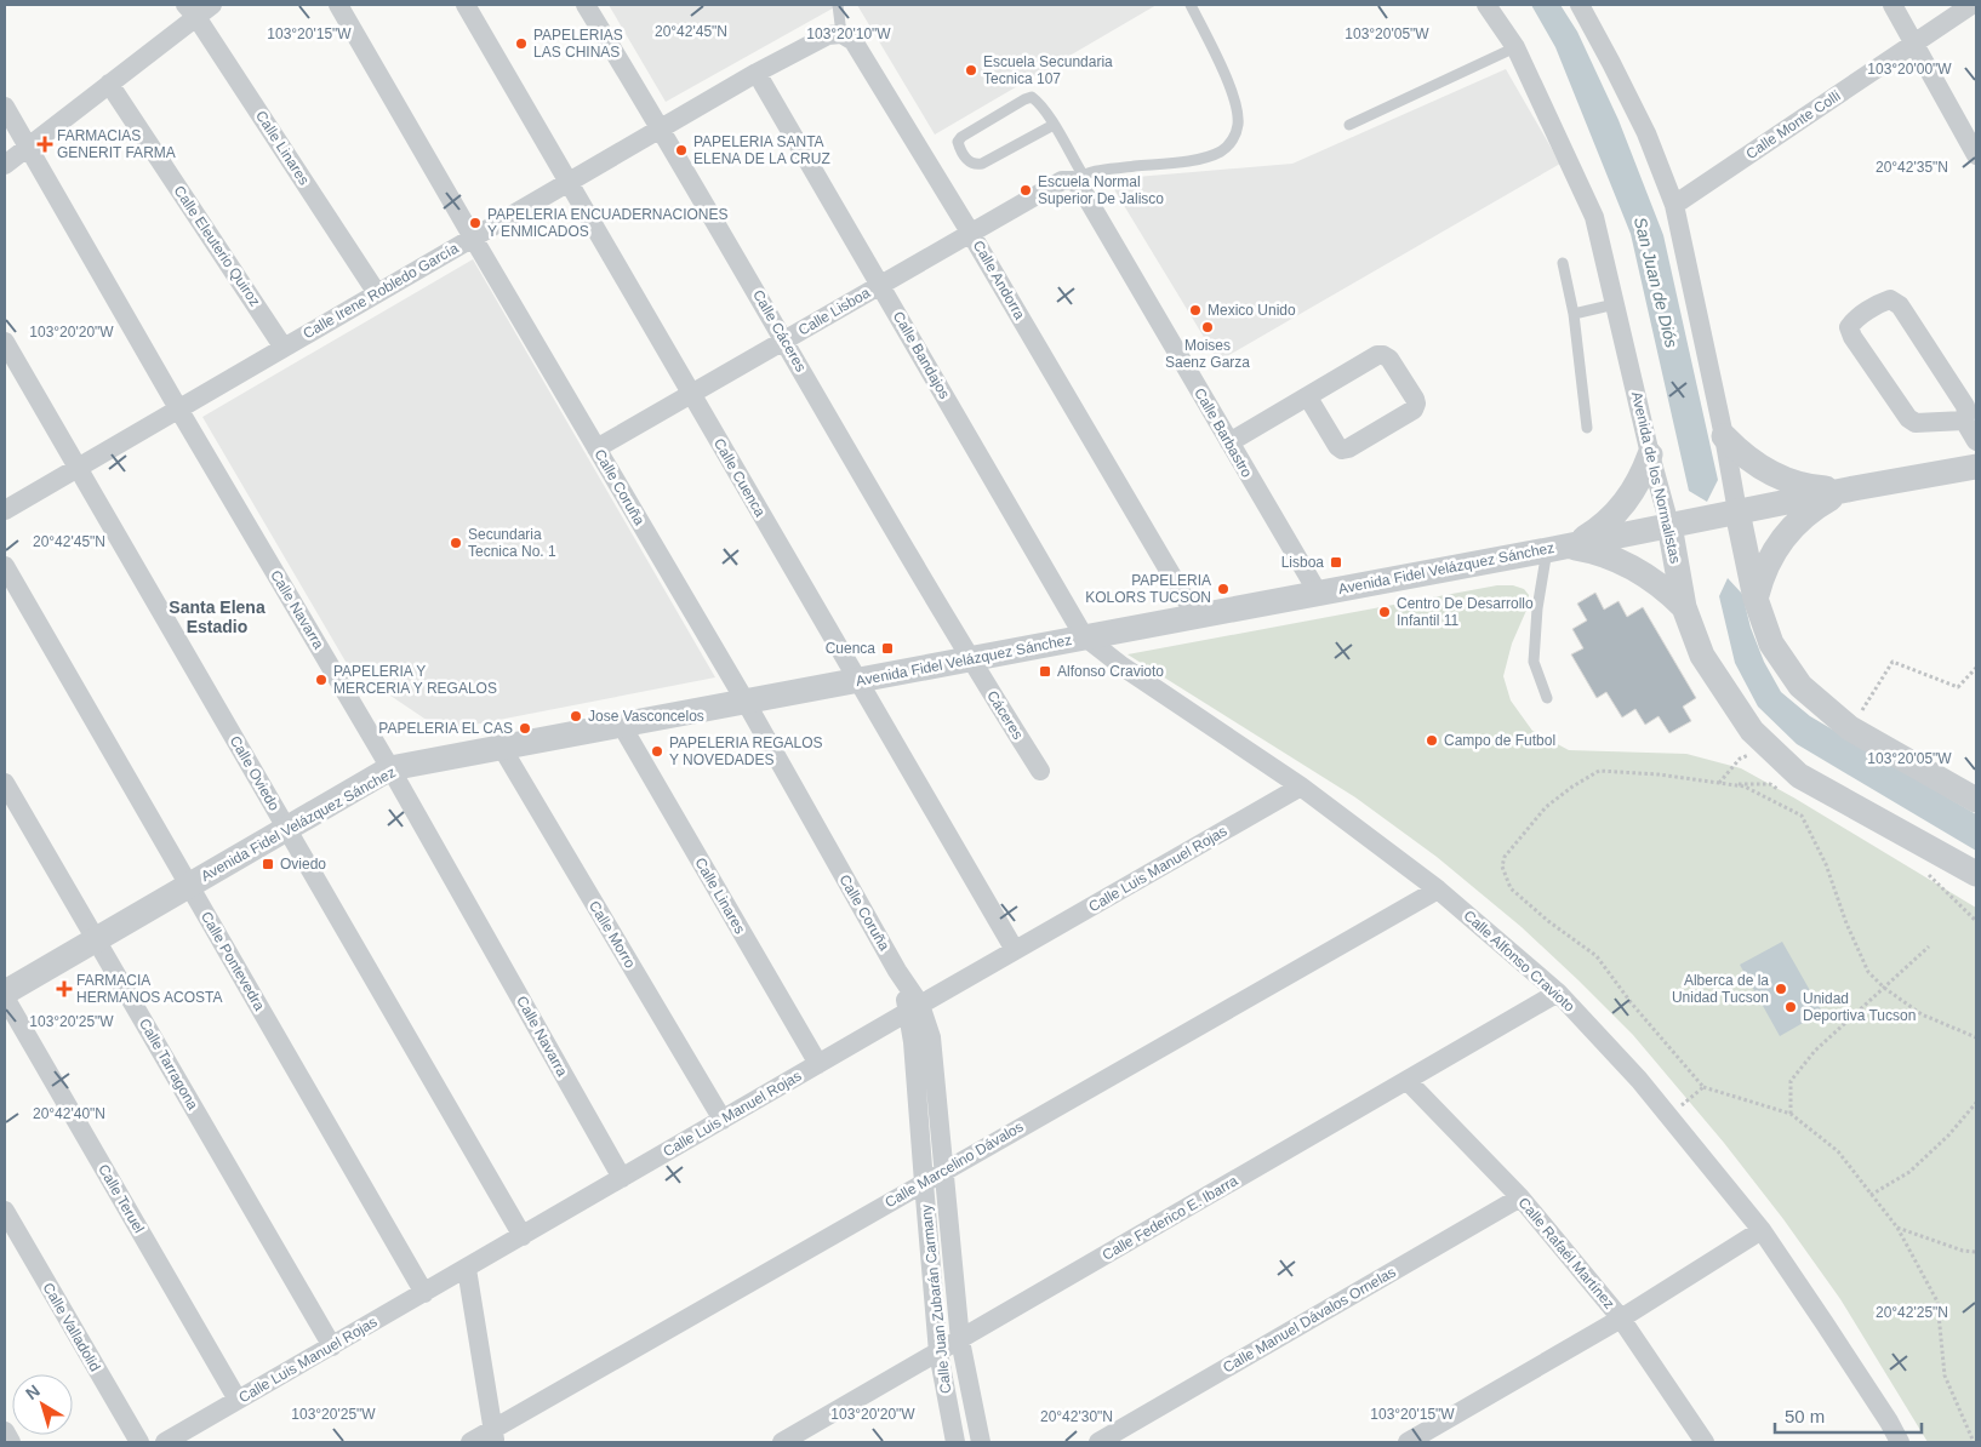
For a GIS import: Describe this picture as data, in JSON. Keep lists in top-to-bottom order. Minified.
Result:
{"streets":{"street":["Calle Monte Colli","Calle Linares","Calle Eleuterio Quiroz","Calle Andorra","Calle Irene Robledo García","Calle Lisboa","Calle Cáceres","Calle Bandajos","Calle Barbastro","Calle Cuenca","Avenida de los Normalistas","Calle Coruña","Avenida Fidel Velázquez Sánchez","Calle Navarra","Cáceres","Calle Oviedo","Calle Luis Manuel Rojas","Calle Morro","Calle Pontevedra","Calle Alfonso Cravioto","Calle Tarragona","Calle Marcelino Dávalos","Calle Teruel","Calle Federico E. Ibarra","Calle Rafaél Martínez","Calle Juan Zubarán Carmany","Calle Manuel Dávalos Ornelas","Calle Valladolid"]},"crossings":[["Calle Linares","Calle Irene Robledo García"],["Calle Linares","Avenida Fidel Velázquez Sánchez"],["Calle Linares","Calle Luis Manuel Rojas"],["Calle Eleuterio Quiroz","Calle Irene Robledo García"],["Calle Andorra","Calle Lisboa"],["Calle Andorra","Avenida Fidel Velázquez Sánchez"],["Calle Irene Robledo García","Calle Cáceres"],["Calle Irene Robledo García","Calle Bandajos"],["Calle Irene Robledo García","Calle Cuenca"],["Calle Irene Robledo García","Calle Coruña"],["Calle Irene Robledo García","Calle Navarra"],["Calle Irene Robledo García","Calle Oviedo"],["Calle Lisboa","Calle Cáceres"],["Calle Lisboa","Calle Bandajos"],["Calle Lisboa","Calle Barbastro"],["Calle Lisboa","Calle Cuenca"],["Calle Lisboa","Calle Coruña"],["Calle Cáceres","Avenida Fidel Velázquez Sánchez"],["Calle Cáceres","Cáceres"],["Calle Bandajos","Avenida Fidel Velázquez Sánchez"],["Calle Bandajos","Calle Alfonso Cravioto"],["Calle Barbastro","Avenida Fidel Velázquez Sánchez"],["Calle Cuenca","Avenida Fidel Velázquez Sánchez"],["Calle Cuenca","Calle Luis Manuel Rojas"],["Avenida de los Normalistas","Avenida Fidel Velázquez Sánchez"],["Calle Coruña","Avenida Fidel Velázquez Sánchez"],["Calle Coruña","Calle Luis Manuel Rojas"],["Calle Coruña","Calle Juan Zubarán Carmany"],["Avenida Fidel Velázquez Sánchez","Calle Navarra"],["Avenida Fidel Velázquez Sánchez","Cáceres"],["Avenida Fidel Velázquez Sánchez","Calle Oviedo"],["Avenida Fidel Velázquez Sánchez","Calle Morro"],["Avenida Fidel Velázquez Sánchez","Calle Pontevedra"],["Avenida Fidel Velázquez Sánchez","Calle Alfonso Cravioto"],["Avenida Fidel Velázquez Sánchez","Calle Tarragona"],["Avenida Fidel Velázquez Sánchez","Calle Teruel"],["Calle Navarra","Calle Luis Manuel Rojas"],["Calle Oviedo","Calle Luis Manuel Rojas"],["Calle Luis Manuel Rojas","Calle Morro"],["Calle Luis Manuel Rojas","Calle Pontevedra"],["Calle Luis Manuel Rojas","Calle Alfonso Cravioto"],["Calle Luis Manuel Rojas","Calle Tarragona"],["Calle Luis Manuel Rojas","Calle Teruel"],["Calle Luis Manuel Rojas","Calle Juan Zubarán Carmany"],["Calle Alfonso Cravioto","Calle Marcelino Dávalos"],["Calle Alfonso Cravioto","Calle Federico E. Ibarra"],["Calle Marcelino Dávalos","Calle Juan Zubarán Carmany"],["Calle Federico E. Ibarra","Calle Rafaél Martínez"],["Calle Federico E. Ibarra","Calle Juan Zubarán Carmany"],["Calle Rafaél Martínez","Calle Manuel Dávalos Ornelas"]],"districts":["Santa Elena Estadio"],"water":["San Juan de Diós"],"places":{"other":["PAPELERIAS LAS CHINAS","Escuela Secundaria Tecnica 107","PAPELERIA SANTA ELENA DE LA CRUZ","Escuela Normal Superior De Jalisco","PAPELERIA ENCUADERNACIONES Y ENMICADOS","Mexico Unido","Moises Saenz Garza","Secundaria Tecnica No. 1","PAPELERIA KOLORS TUCSON","Centro De Desarrollo Infantil 11","PAPELERIA Y MERCERIA Y REGALOS","Jose Vasconcelos","PAPELERIA EL CAS","Campo de Futbol","PAPELERIA REGALOS Y NOVEDADES","Alberca de la Unidad Tucson","Unidad Deportiva Tucson"],"health":["FARMACIAS GENERIT FARMA","FARMACIA HERMANOS ACOSTA"],"transit":["Lisboa","Cuenca","Alfonso Cravioto","Oviedo"]},"scale_bar":"50 m","north":"top left","coordinates":["20°42'45\"N","103°20'15\"W","103°20'10\"W","103°20'05\"W","103°20'00\"W","20°42'35\"N","103°20'20\"W","103°20'25\"W","20°42'40\"N","20°42'25\"N","20°42'30\"N"]}
